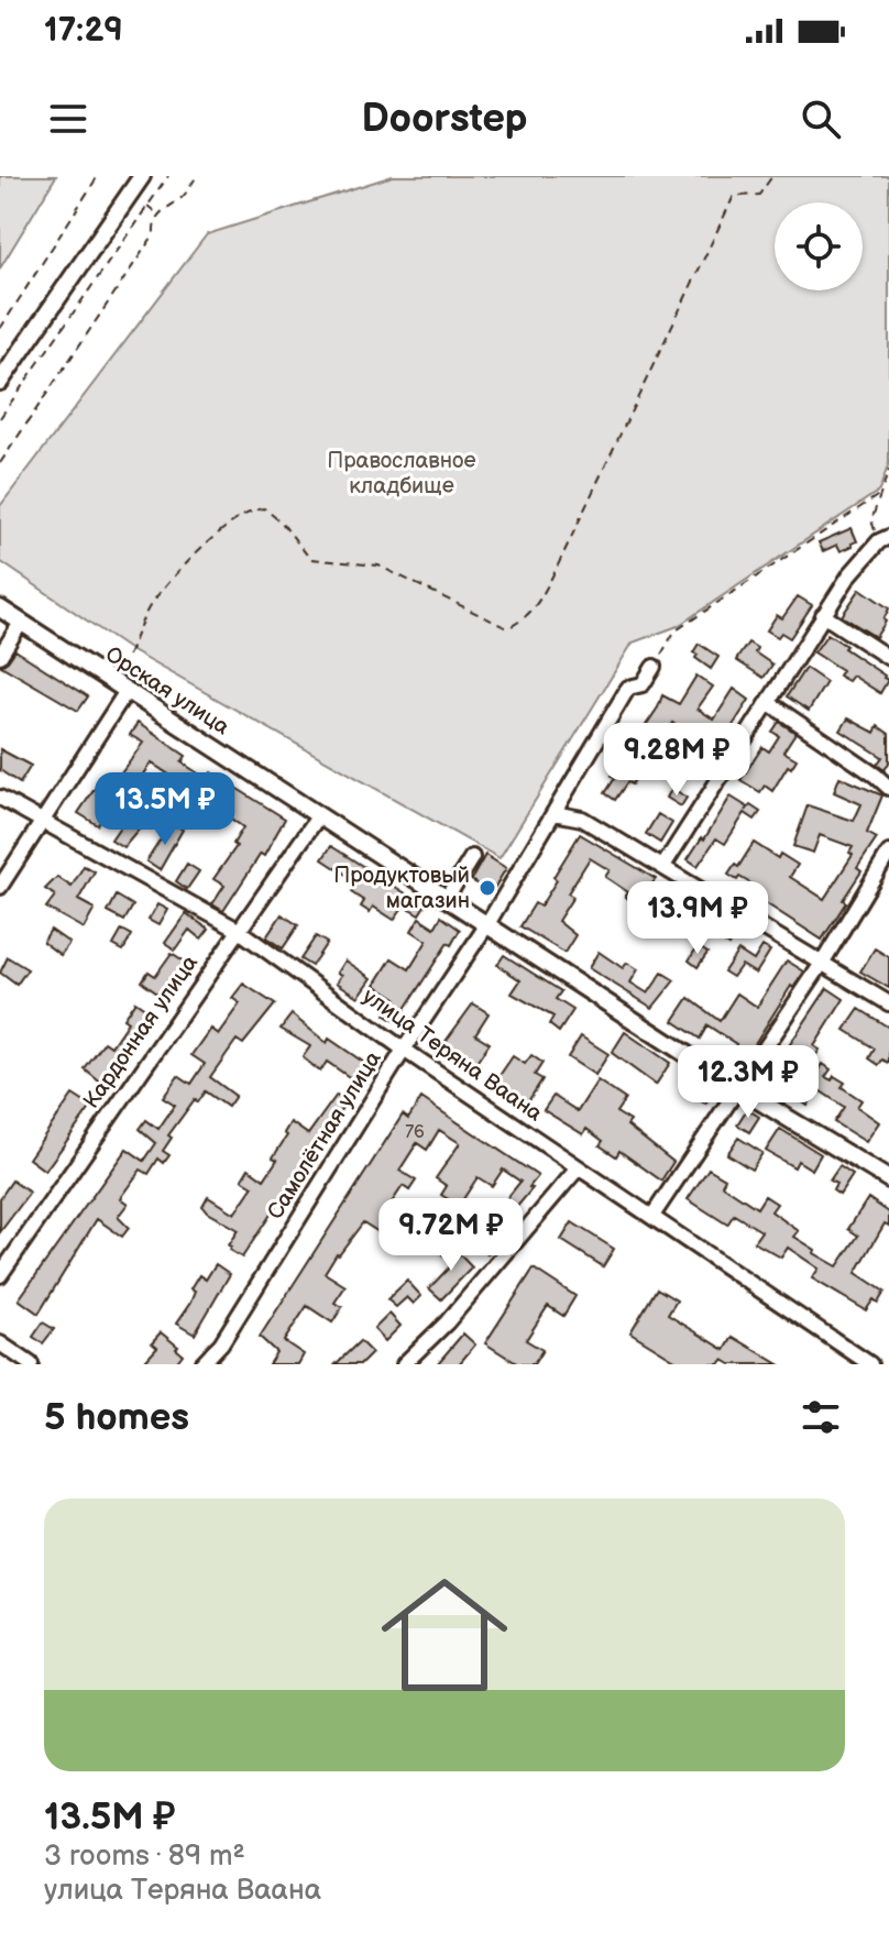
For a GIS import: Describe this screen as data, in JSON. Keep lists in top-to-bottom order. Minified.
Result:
{"streets":{"main road":["Орская улица"],"street":["Кардонная улица","улица Теряна Ваана","Самолётная улица"]},"crossings":[["Орская улица","Кардонная улица"],["Орская улица","Самолётная улица"],["Кардонная улица","улица Теряна Ваана"],["улица Теряна Ваана","Самолётная улица"]],"parks":["Православное кладбище"],"places":["Продуктовый магазин"],"house_numbers":["76"],"page":{"status":"17:29","header":"Doorstep","price":["9.28M ₽","13.5M ₽","13.9M ₽","12.3M ₽","9.72M ₽"],"heading":"5 homes","list":[{"name":"13.5M ₽","note":"3 rooms · 89 m² · улица Теряна Ваана"}]}}
